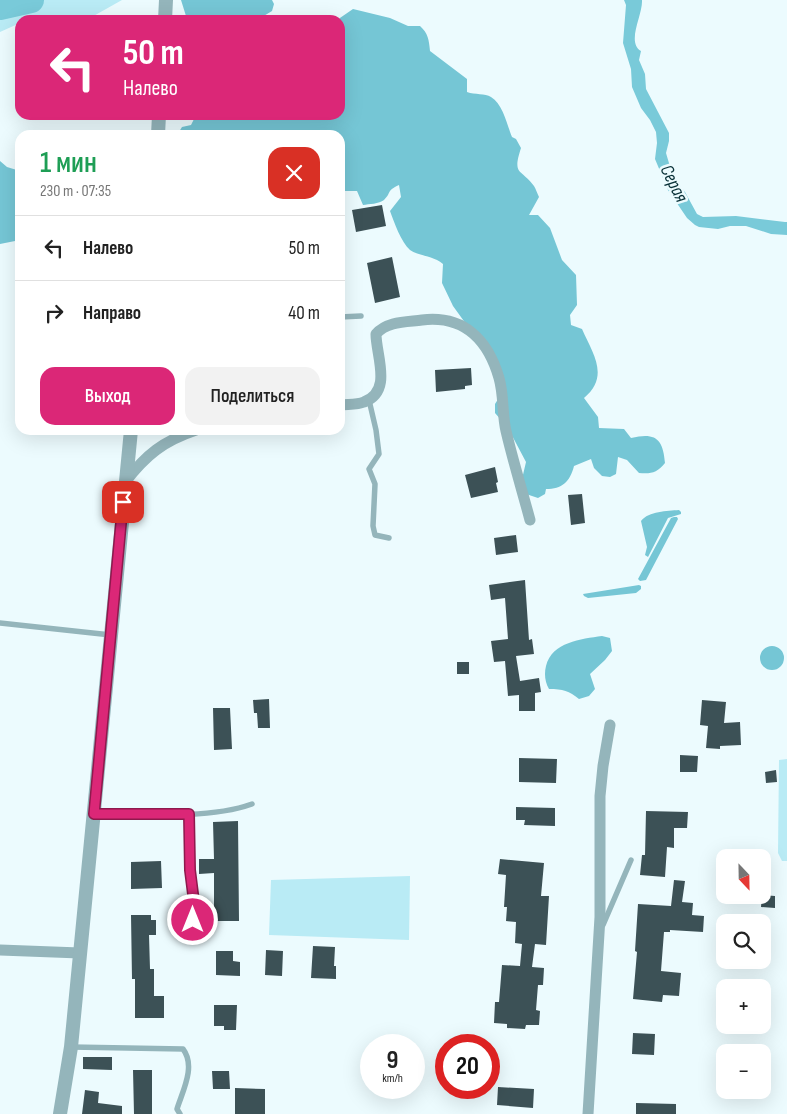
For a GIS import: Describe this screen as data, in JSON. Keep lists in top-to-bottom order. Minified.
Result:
{"water":["Серая"],"north":"bottom","page":{"turn":["50 m","Налево"],"heading":["1 мин","230 m · 07:35"],"list":[{"name":"Налево","value":"50 m"},{"name":"Направо","value":"40 m"}],"buttons":["Выход","Поделиться"],"map_buttons":["+","−"],"speed":"9 km/h","limit":"20"}}
